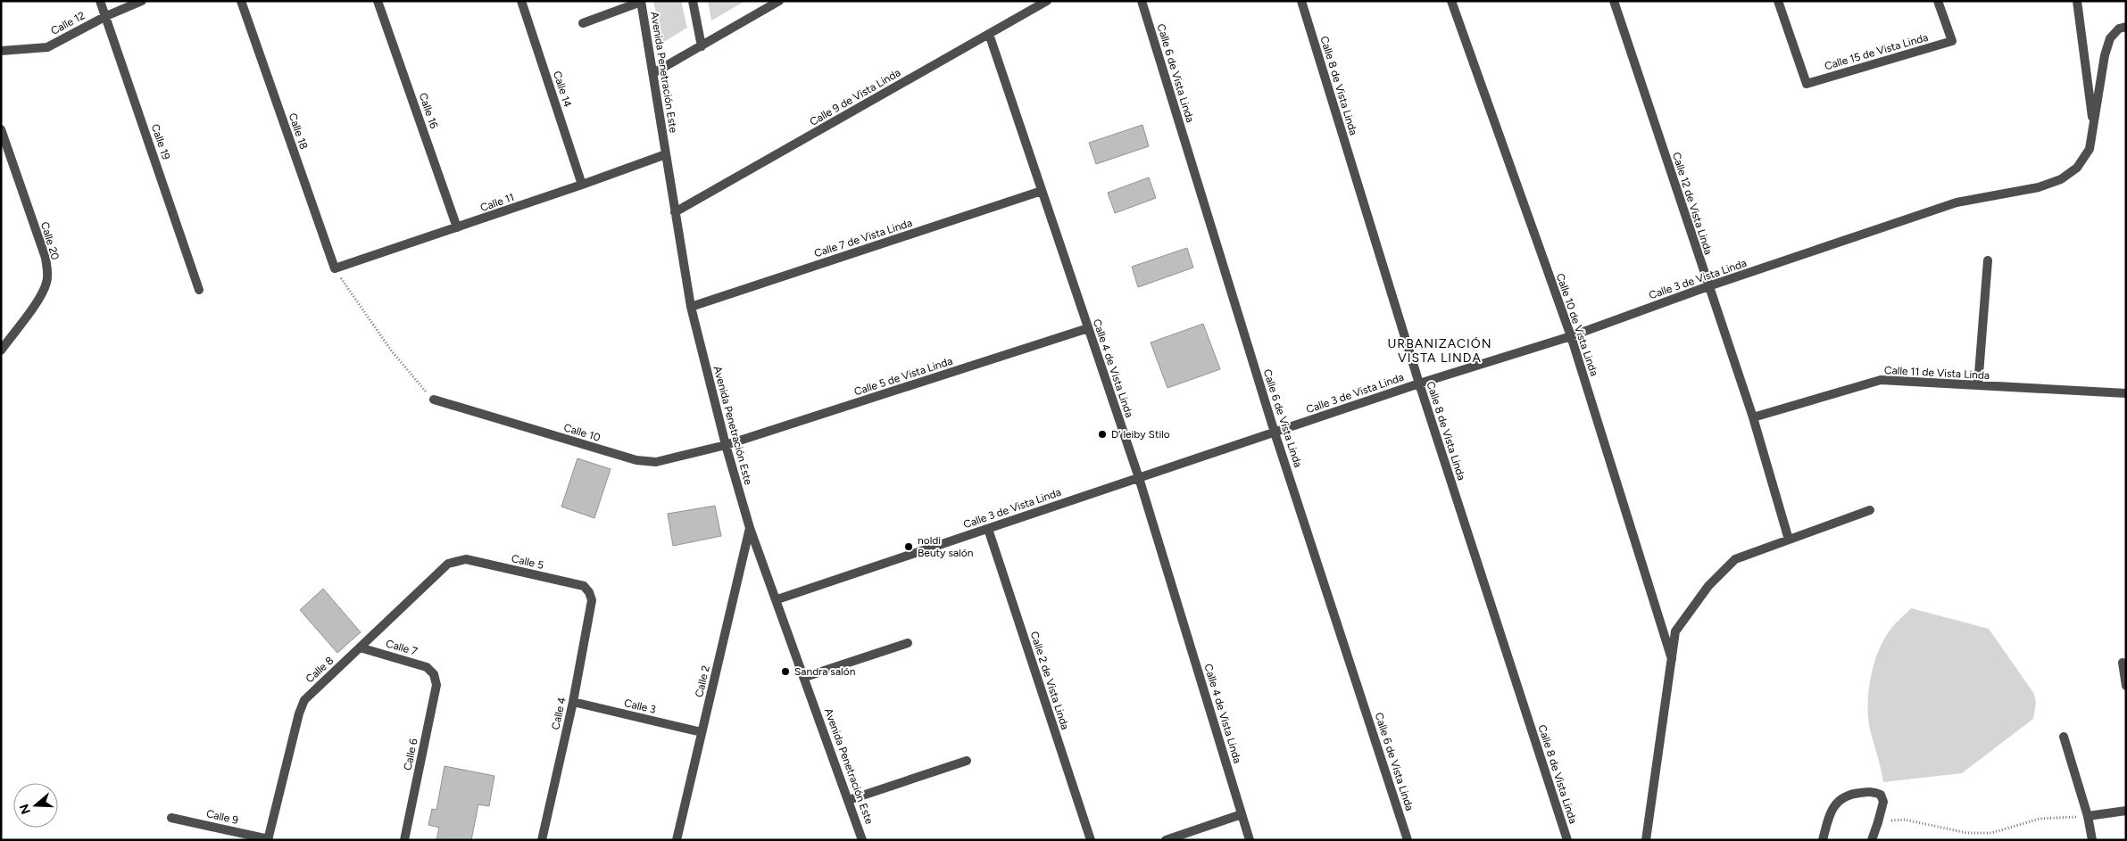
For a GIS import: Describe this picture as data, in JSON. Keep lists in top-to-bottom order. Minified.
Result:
{"streets":{"street":["Calle 12","Calle 15 de Vista Linda","Avenida Penetración Este","Calle 6 de Vista Linda","Calle 8 de Vista Linda","Calle 14","Calle 9 de Vista Linda","Calle 16","Calle 18","Calle 19","Calle 11","Calle 12 de Vista Linda","Calle 7 de Vista Linda","Calle 20","Calle 3 de Vista Linda","Calle 10 de Vista Linda","Calle 4 de Vista Linda","Calle 11 de Vista Linda","Calle 5 de Vista Linda","Calle 10","Calle 5","Calle 7","Calle 8","Calle 2 de Vista Linda","Calle 2","Calle 3","Calle 4","Calle 6","Calle 9"]},"crossings":[["Calle 12","Calle 19"],["Avenida Penetración Este","Calle 9 de Vista Linda"],["Avenida Penetración Este","Calle 11"],["Avenida Penetración Este","Calle 7 de Vista Linda"],["Avenida Penetración Este","Calle 3 de Vista Linda"],["Avenida Penetración Este","Calle 5 de Vista Linda"],["Avenida Penetración Este","Calle 10"],["Avenida Penetración Este","Calle 2"],["Calle 6 de Vista Linda","Calle 3 de Vista Linda"],["Calle 8 de Vista Linda","Calle 3 de Vista Linda"],["Calle 14","Calle 11"],["Calle 9 de Vista Linda","Calle 4 de Vista Linda"],["Calle 16","Calle 11"],["Calle 18","Calle 11"],["Calle 12 de Vista Linda","Calle 3 de Vista Linda"],["Calle 12 de Vista Linda","Calle 11 de Vista Linda"],["Calle 7 de Vista Linda","Calle 4 de Vista Linda"],["Calle 3 de Vista Linda","Calle 10 de Vista Linda"],["Calle 3 de Vista Linda","Calle 4 de Vista Linda"],["Calle 3 de Vista Linda","Calle 2 de Vista Linda"],["Calle 4 de Vista Linda","Calle 5 de Vista Linda"],["Calle 5 de Vista Linda","Calle 10"],["Calle 5","Calle 8"],["Calle 5","Calle 4"],["Calle 7","Calle 8"],["Calle 7","Calle 6"],["Calle 8","Calle 9"],["Calle 2","Calle 3"],["Calle 3","Calle 4"]],"districts":["URBANIZACIÓN VISTA LINDA"],"places":["D’ leiby Stilo","noldi Beuty salón","Sandra salón"],"north":"left"}
